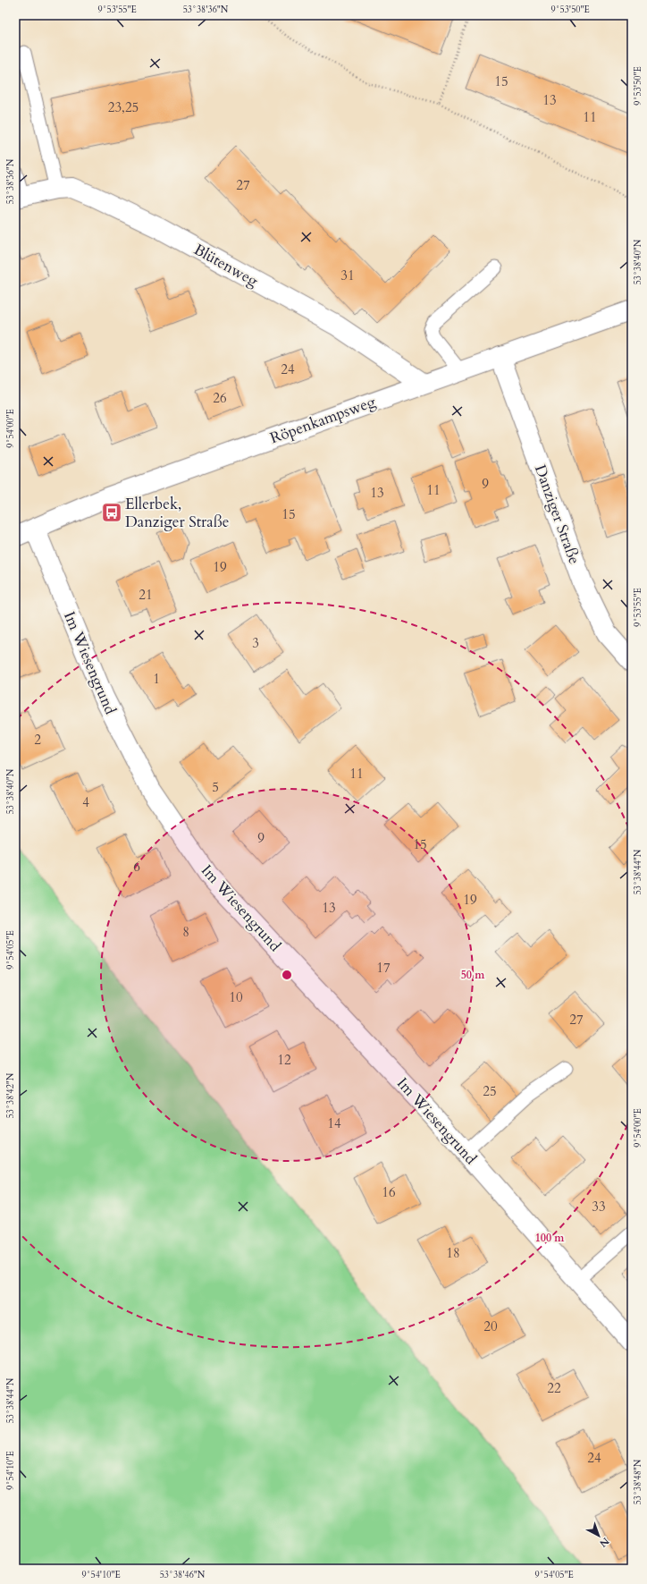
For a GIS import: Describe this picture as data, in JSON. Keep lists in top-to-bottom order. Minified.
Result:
{"streets":{"street":["Blütenweg","Röpenkampsweg","Danziger Straße","Im Wiesengrund"]},"crossings":[["Blütenweg","Röpenkampsweg"],["Röpenkampsweg","Danziger Straße"],["Röpenkampsweg","Im Wiesengrund"]],"places":{"bus stop":["Ellerbek, Danziger Straße"]},"house_numbers":["15","13","23,25","11","27","31","24","26","9","11","13","15","19","21","3","1","2","11","5","4","9","15","6","19","13","8","17","10","27","12","25","14","16","33","18","20","22","24"],"north":"bottom right","coordinates":["9°53'55\"E","53°38'36\"N","9°53'50\"E","53°38'40\"N","9°54'00\"E","53°38'44\"N","9°54'05\"E","53°38'42\"N","9°54'10\"E","53°38'48\"N","53°38'46\"N"],"rings":["50 m","100 m"]}
